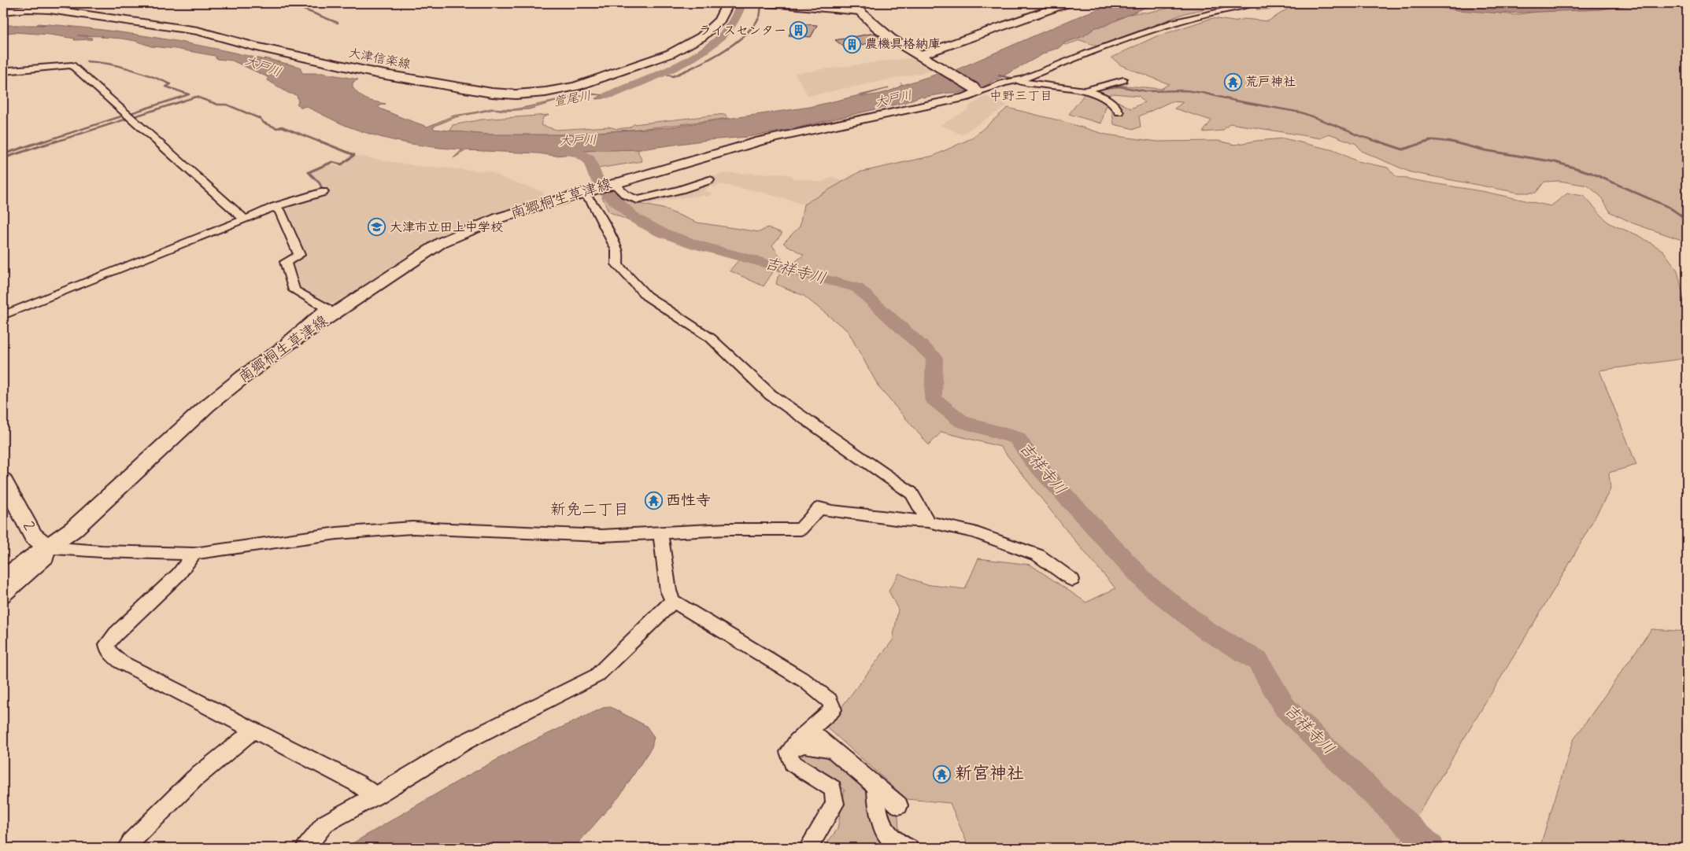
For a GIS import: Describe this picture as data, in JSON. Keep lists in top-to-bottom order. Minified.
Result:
{"streets":{"main road":["大津信楽線","南郷桐生草津線","2"]},"crossings":[["南郷桐生草津線","2"]],"districts":["中野三丁目","新免二丁目"],"water":["大戸川","萱尾川","吉祥寺川"],"places":{"building":["ライスセンター","農機具格納庫"],"temple":["荒戸神社","西性寺","新宮神社"],"school or university":["大津市立田上中学校"]}}
